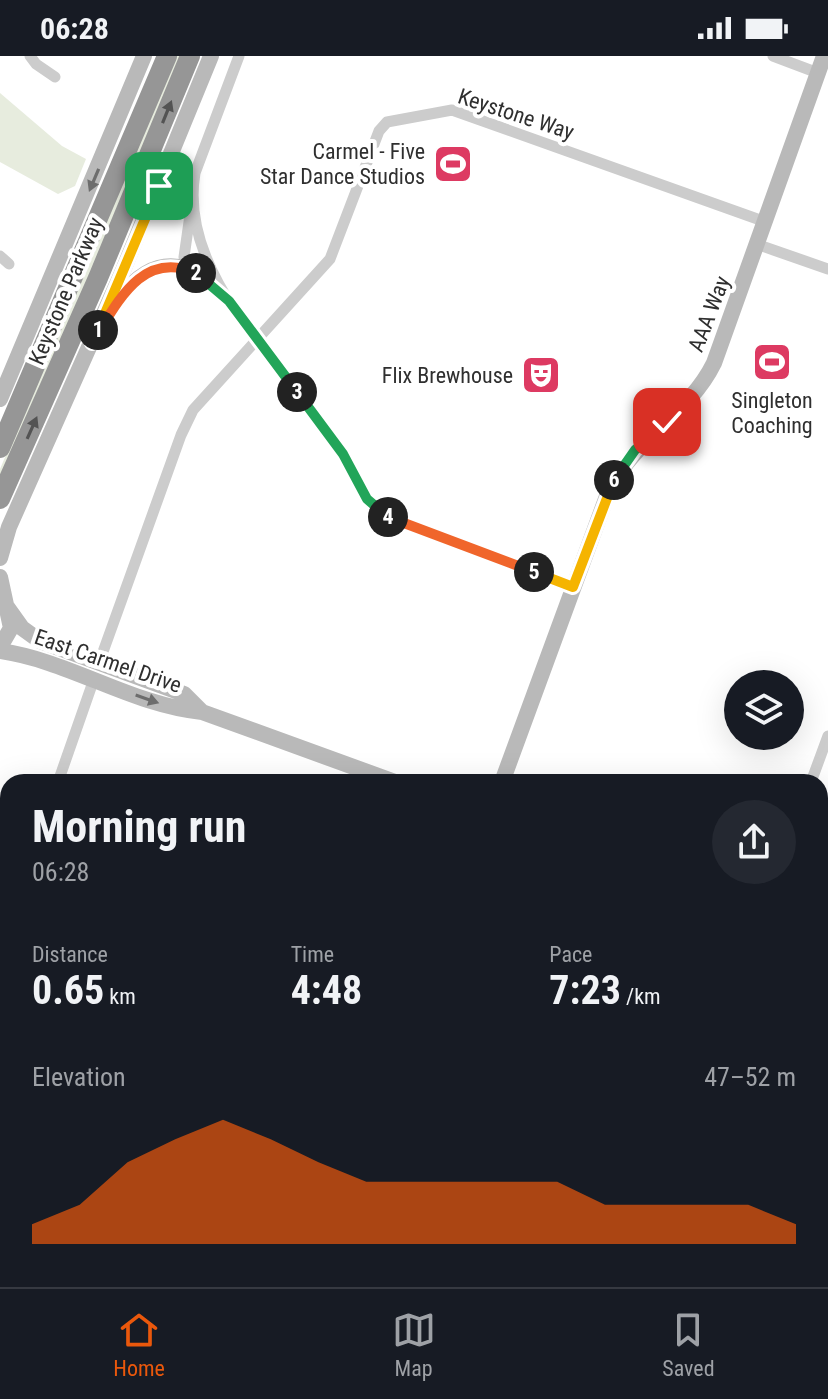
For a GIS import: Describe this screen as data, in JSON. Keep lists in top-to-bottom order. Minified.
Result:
{"streets":{"highway":["Keystone Parkway"],"street":["Keystone Way","AAA Way","East Carmel Drive"]},"crossings":[["Keystone Way","AAA Way"],["Keystone Way","East Carmel Drive"]],"places":{"sports":["Carmel - Five Star Dance Studios","Singleton Coaching"],"theatre":["Flix Brewhouse"]},"page":{"status":"06:28","pins":["2","1","3","6","4","5"],"heading":["Morning run","06:28"],"stats":[["Distance","0.65 km"],["Time","4:48"],["Pace","7:23 /km"]],"chart":["Elevation","47–52 m"],"tabs":["Home","Map","Saved"]}}
